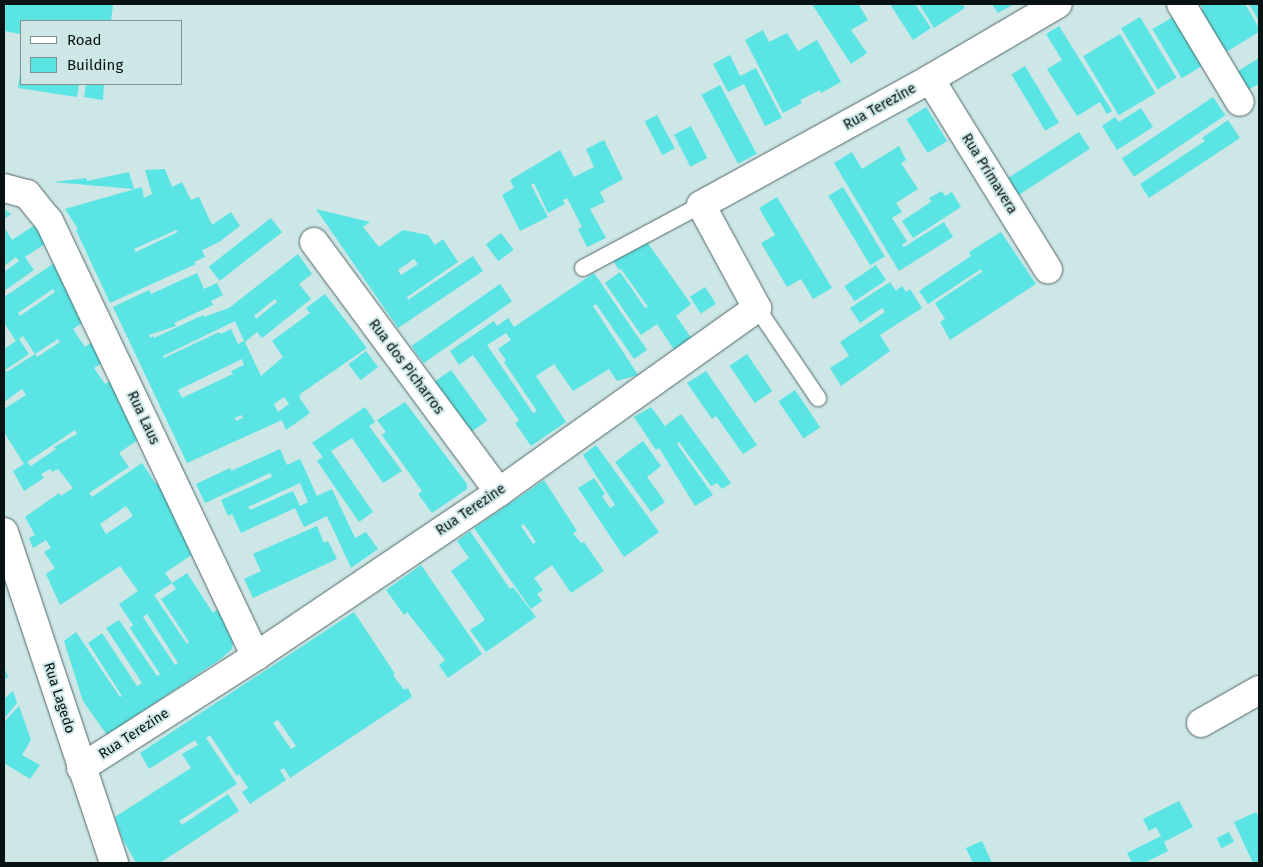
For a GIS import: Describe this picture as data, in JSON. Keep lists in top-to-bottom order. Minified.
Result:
{"streets":{"street":["Rua Terezine","Rua Primavera","Rua dos Picharros","Rua Laus","Rua Lagedo"]},"crossings":[["Rua Terezine","Rua Primavera"],["Rua Terezine","Rua dos Picharros"],["Rua Terezine","Rua Laus"],["Rua Terezine","Rua Lagedo"]],"legend":["Road","Building"]}
